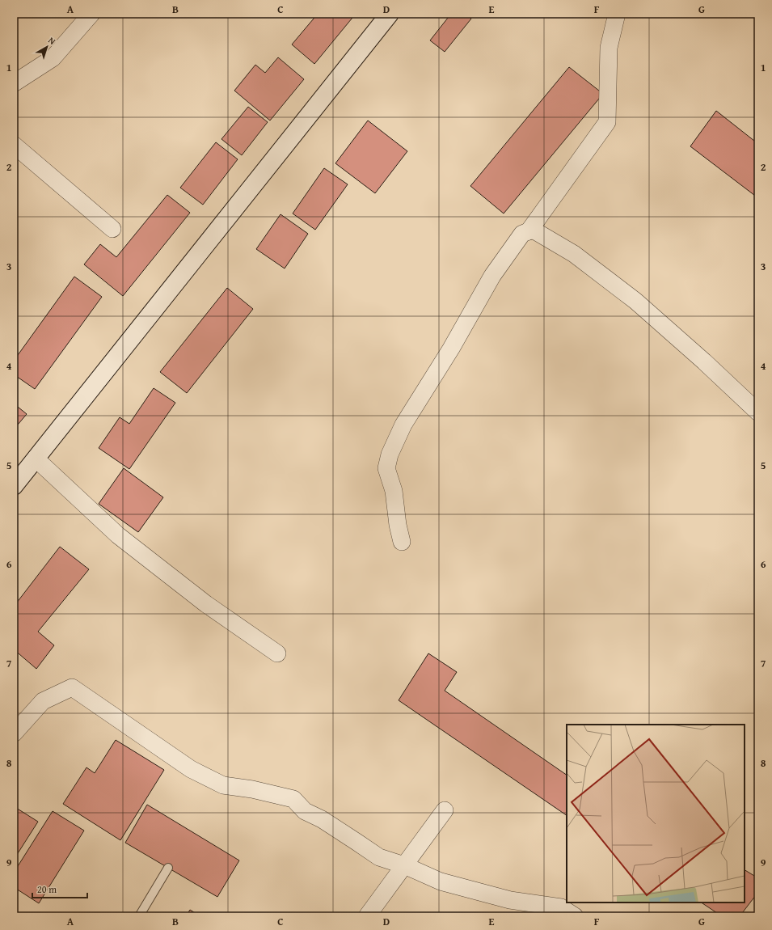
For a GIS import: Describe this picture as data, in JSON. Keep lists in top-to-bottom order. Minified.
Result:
{"scale_bar":"20 m","north":"top right","grid":{"columns":["A","B","C","D","E","F","G"],"rows":["1","2","3","4","5","6","7","8","9"]}}
